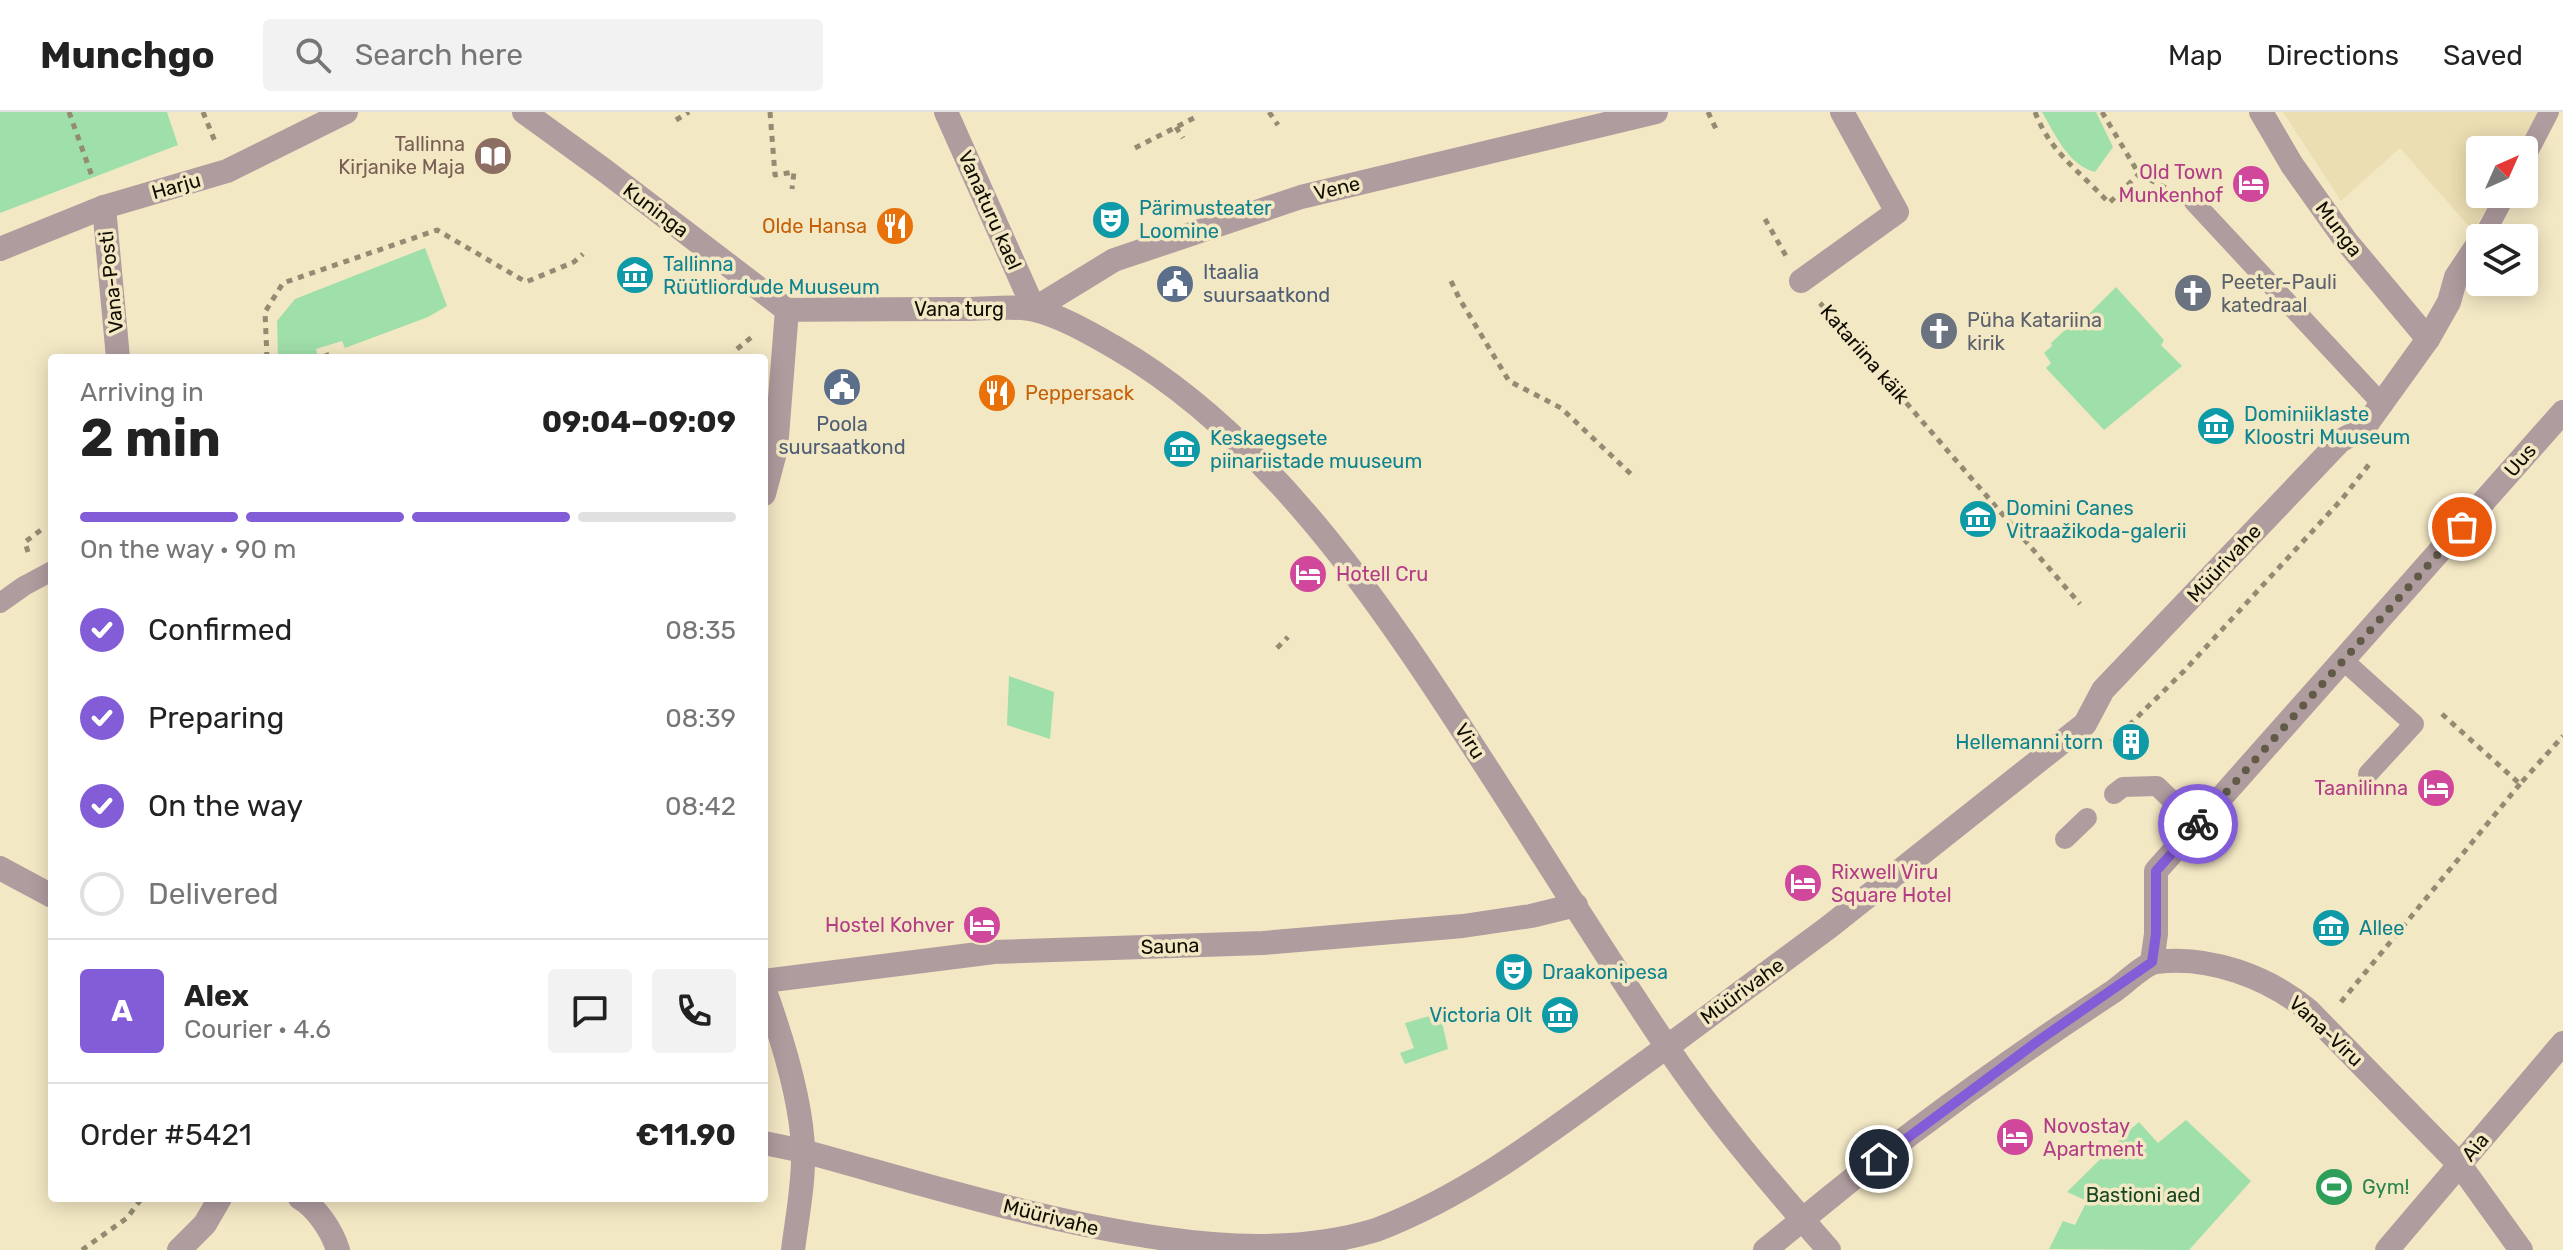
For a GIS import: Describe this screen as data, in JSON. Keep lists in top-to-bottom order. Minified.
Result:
{"streets":{"street":["Harju","Vene","Kuninga","Vanaturu kael","Munga","Vana-Posti","Vana turg","Uus","Müürivahe","Viru","Sauna","Vana-Viru","Aia"],"path":["Katariina käik"]},"crossings":[["Harju","Vana-Posti"],["Vene","Vanaturu kael"],["Vene","Vana turg"],["Vene","Viru"],["Kuninga","Vana turg"],["Vanaturu kael","Vana turg"],["Vanaturu kael","Viru"],["Munga","Müürivahe"],["Vana turg","Viru"],["Uus","Vana-Viru"],["Müürivahe","Viru"],["Viru","Sauna"],["Vana-Viru","Aia"]],"parks":["Bastioni aed"],"places":{"library":["Tallinna Kirjanike Maja"],"hotel":["Old Town Munkenhof","Hotell Cru","Taanilinna","Rixwell Viru Square Hotel","Hostel Kohver","Novostay Apartment"],"theatre":["Pärimusteater Loomine","Draakonipesa"],"restaurant":["Olde Hansa","Peppersack"],"museum":["Tallinna Rüütliordude Muuseum","Dominiiklaste Kloostri Muuseum","Keskaegsete piinariistade muuseum","Domini Canes Vitraažikoda-galerii","Allee","Victoria Olt"],"public building":["Itaalia suursaatkond","Poola suursaatkond"],"church":["Peeter-Pauli katedraal","Püha Katariina kirik"],"building":["Hellemanni torn"],"sports":["Gym!"]},"north":"top right","page":{"header":"Munchgo","search":"Search here","nav":["Map","Directions","Saved"],"heading":["2 min","Arriving in","09:04–09:09"],"panel":["Alex","Courier · 4.6","Order #5421","€11.90"],"bar":"On the way · 90 m","list":[["Confirmed","08:35"],["Preparing","08:39"],["On the way","08:42"],"Delivered"],"round":"A"}}
